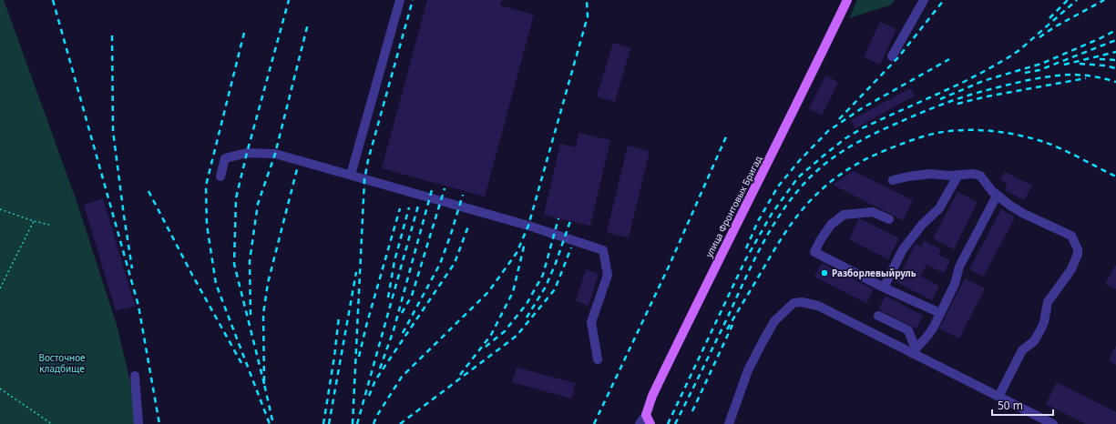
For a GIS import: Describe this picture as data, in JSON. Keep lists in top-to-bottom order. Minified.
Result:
{"streets":{"main road":["улица Фронтовых Бригад"]},"parks":["Восточное кладбище"],"places":["Разборлевыйруль"],"scale_bar":"50 m"}
